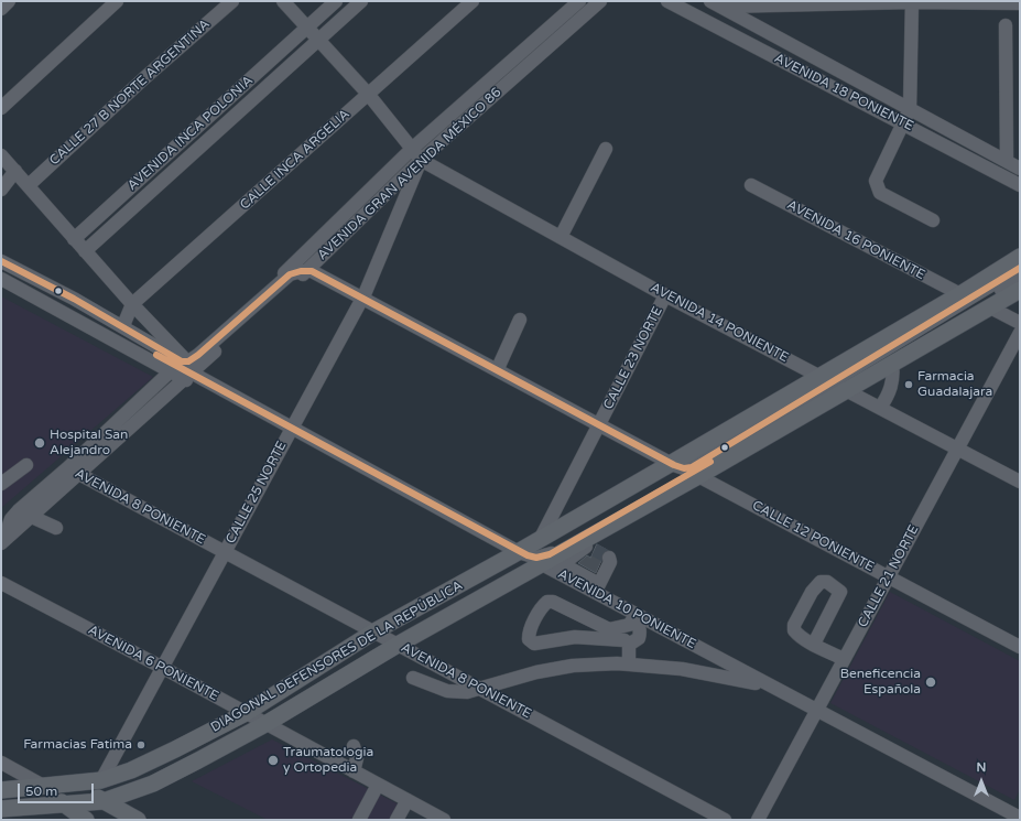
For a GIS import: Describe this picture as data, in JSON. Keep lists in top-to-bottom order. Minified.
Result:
{"streets":{"main road":["CALLE 25 NORTE","DIAGONAL DEFENSORES DE LA REPÚBLICA"],"street":["CALLE 27 B NORTE ARGENTINA","AVENIDA 18 PONIENTE","AVENIDA INCA POLONIA","CALLE INCA ARGELIA","AVENIDA GRAN AVENIDA MÉXICO 86","AVENIDA 16 PONIENTE","AVENIDA 14 PONIENTE","CALLE 23 NORTE","AVENIDA 8 PONIENTE","CALLE 12 PONIENTE","CALLE 21 NORTE","AVENIDA 10 PONIENTE","AVENIDA 6 PONIENTE"]},"crossings":[["CALLE INCA ARGELIA","AVENIDA 10 PONIENTE"],["AVENIDA GRAN AVENIDA MÉXICO 86","AVENIDA 14 PONIENTE"],["AVENIDA GRAN AVENIDA MÉXICO 86","CALLE 25 NORTE"],["AVENIDA GRAN AVENIDA MÉXICO 86","AVENIDA 8 PONIENTE"],["AVENIDA GRAN AVENIDA MÉXICO 86","AVENIDA 10 PONIENTE"],["AVENIDA 16 PONIENTE","DIAGONAL DEFENSORES DE LA REPÚBLICA"],["AVENIDA 14 PONIENTE","CALLE 23 NORTE"],["AVENIDA 14 PONIENTE","CALLE 25 NORTE"],["AVENIDA 14 PONIENTE","CALLE 21 NORTE"],["AVENIDA 14 PONIENTE","DIAGONAL DEFENSORES DE LA REPÚBLICA"],["CALLE 23 NORTE","DIAGONAL DEFENSORES DE LA REPÚBLICA"],["CALLE 25 NORTE","AVENIDA 8 PONIENTE"],["CALLE 25 NORTE","AVENIDA 10 PONIENTE"],["CALLE 25 NORTE","DIAGONAL DEFENSORES DE LA REPÚBLICA"],["CALLE 25 NORTE","AVENIDA 6 PONIENTE"],["AVENIDA 8 PONIENTE","DIAGONAL DEFENSORES DE LA REPÚBLICA"],["CALLE 12 PONIENTE","CALLE 21 NORTE"],["CALLE 12 PONIENTE","DIAGONAL DEFENSORES DE LA REPÚBLICA"],["CALLE 21 NORTE","AVENIDA 10 PONIENTE"],["AVENIDA 10 PONIENTE","DIAGONAL DEFENSORES DE LA REPÚBLICA"],["DIAGONAL DEFENSORES DE LA REPÚBLICA","AVENIDA 6 PONIENTE"]],"places":["Farmacia Guadalajara","Hospital San Alejandro","Beneficencia Española","Farmacias Fatima","Traumatologia y Ortopedia"],"scale_bar":"50 m","north":"top"}
